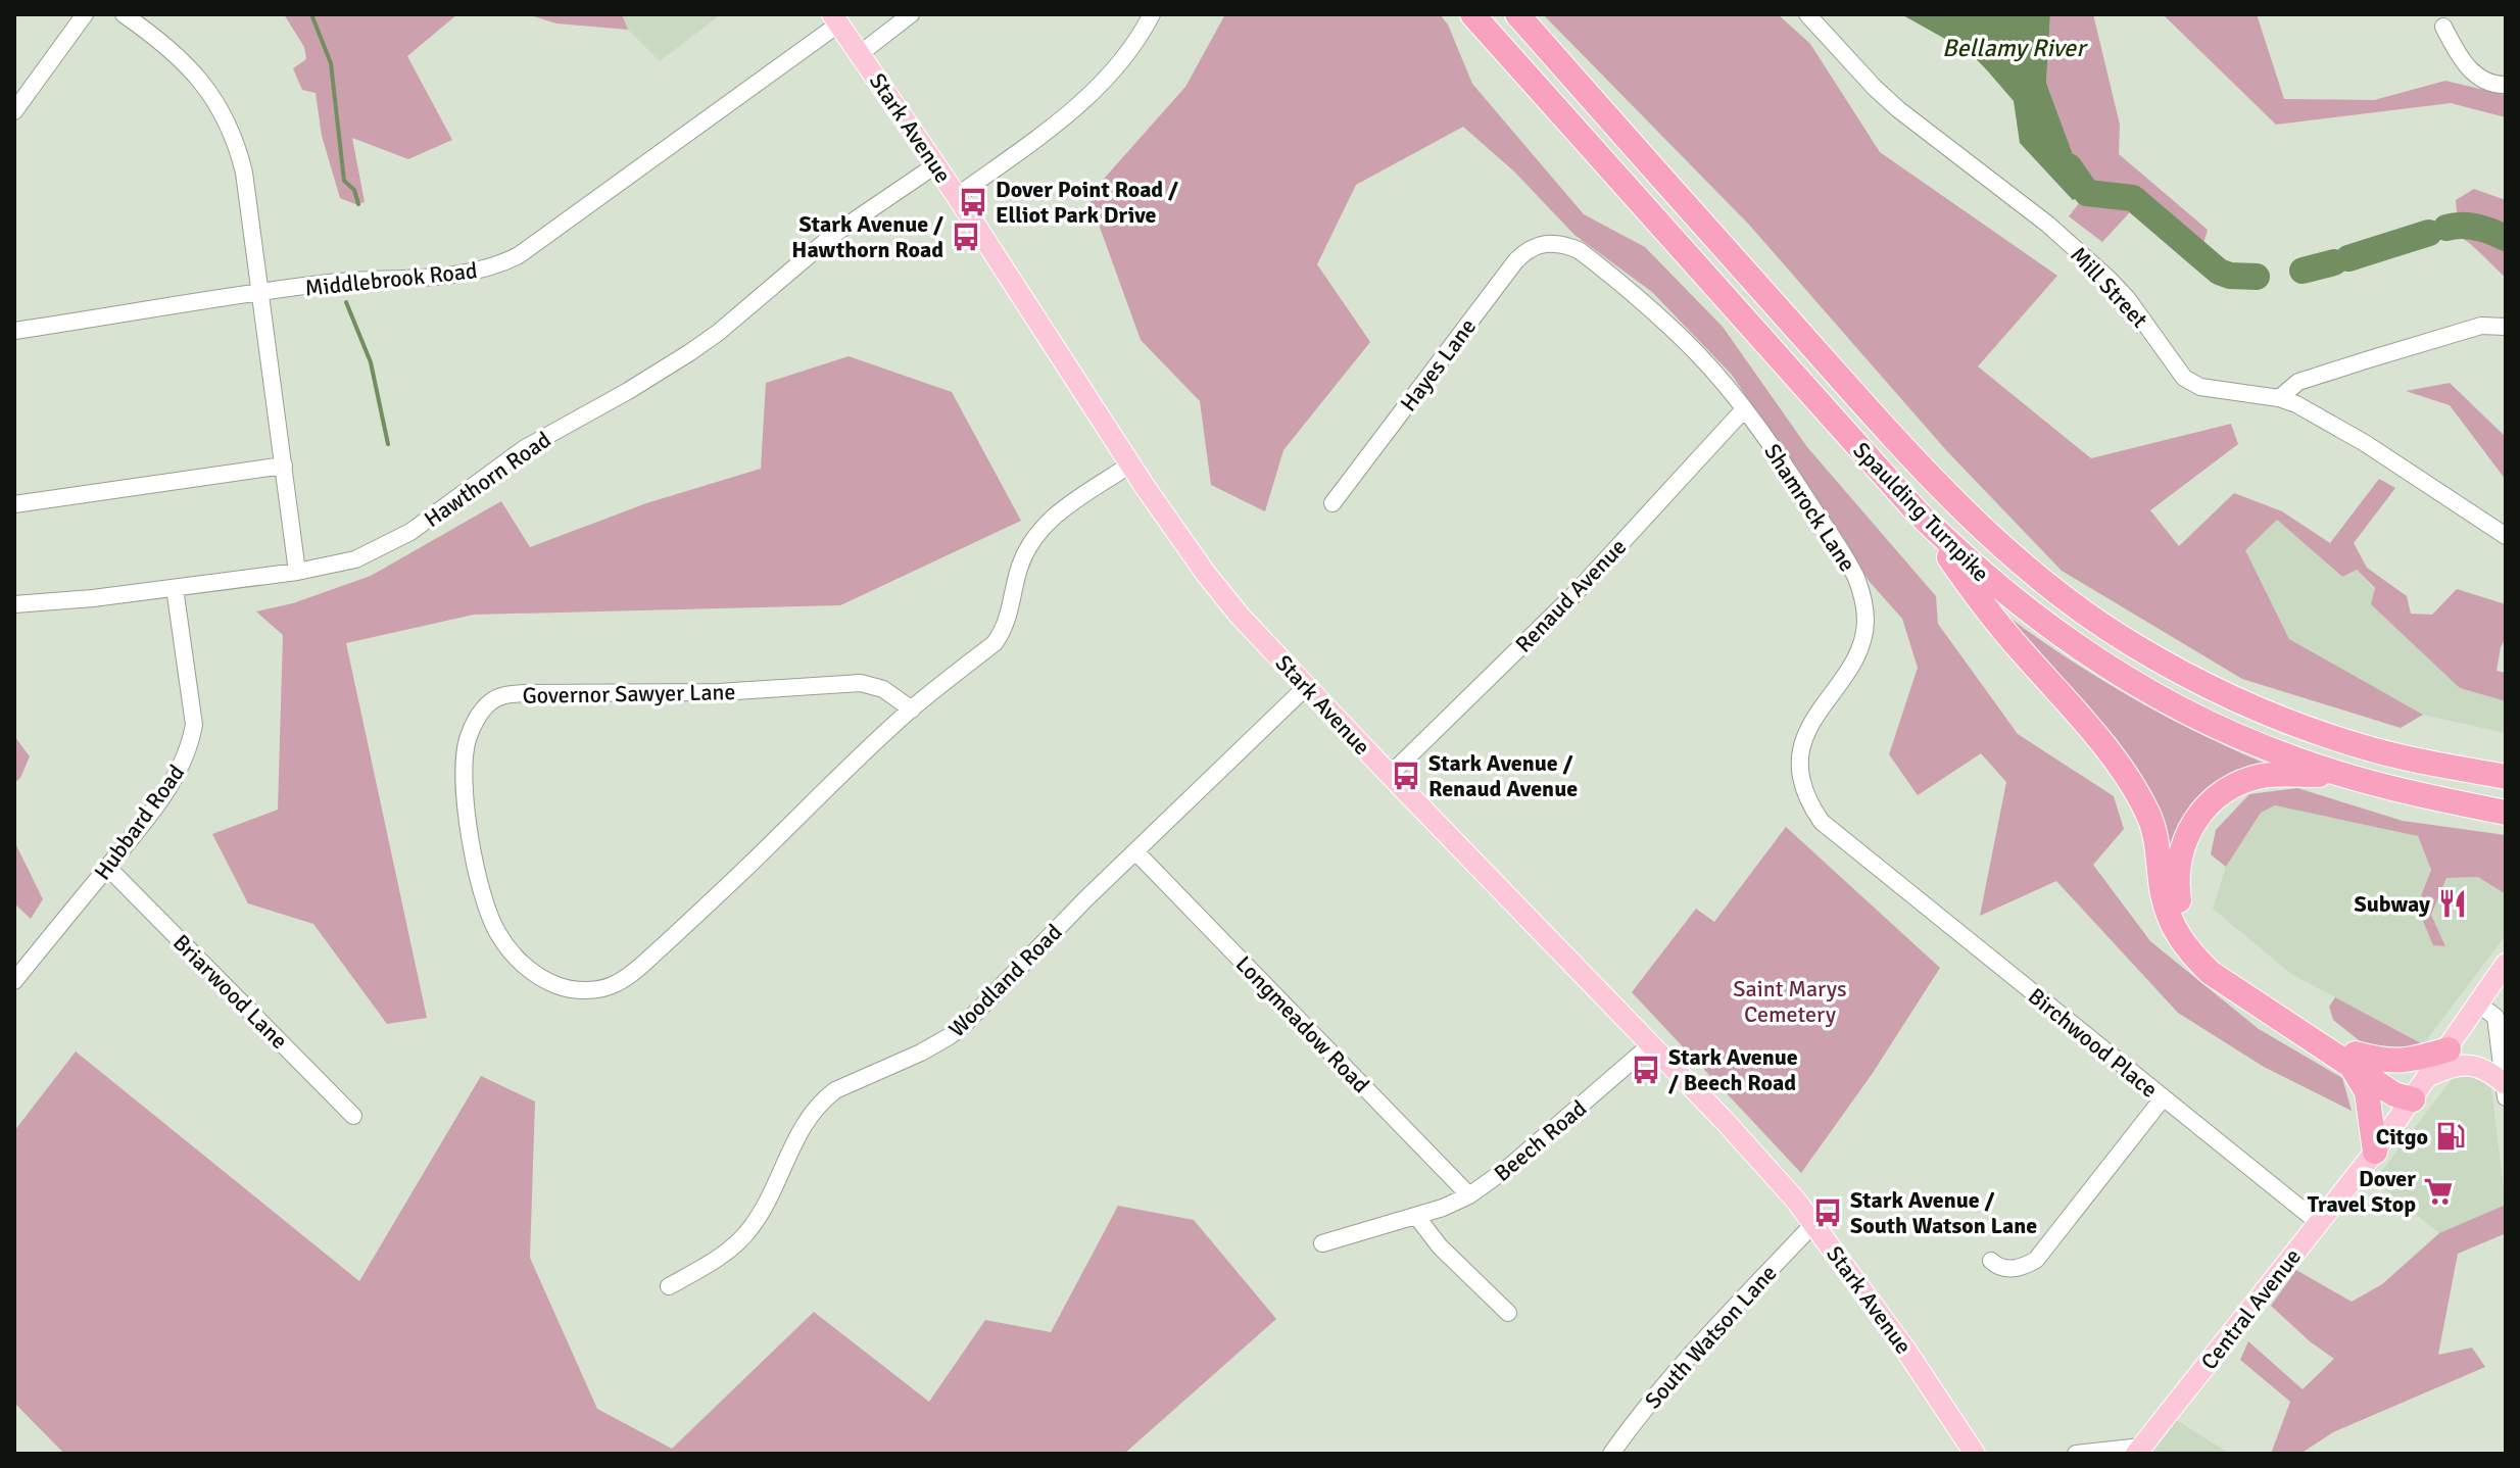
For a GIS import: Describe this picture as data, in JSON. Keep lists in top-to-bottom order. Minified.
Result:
{"streets":{"highway":["Spaulding Turnpike"],"main road":["Stark Avenue","Central Avenue"],"street":["Middlebrook Road","Mill Street","Hayes Lane","Hawthorn Road","Shamrock Lane","Renaud Avenue","Governor Sawyer Lane","Hubbard Road","Woodland Road","Briarwood Lane","Longmeadow Road","Birchwood Place","Beech Road","South Watson Lane"]},"crossings":[["Stark Avenue","Middlebrook Road"],["Stark Avenue","Hawthorn Road"],["Stark Avenue","Renaud Avenue"],["Stark Avenue","Governor Sawyer Lane"],["Stark Avenue","Woodland Road"],["Stark Avenue","Beech Road"],["Stark Avenue","South Watson Lane"],["Hayes Lane","Shamrock Lane"],["Hawthorn Road","Hubbard Road"],["Shamrock Lane","Renaud Avenue"],["Shamrock Lane","Birchwood Place"],["Hubbard Road","Briarwood Lane"],["Woodland Road","Longmeadow Road"],["Longmeadow Road","Beech Road"],["Birchwood Place","Central Avenue"]],"water":["Bellamy River"],"parks":["Saint Marys Cemetery"],"places":{"bus stop":["Dover Point Road / Elliot Park Drive","Stark Avenue / Hawthorn Road","Stark Avenue / Renaud Avenue","Stark Avenue / Beech Road","Stark Avenue / South Watson Lane"],"restaurant":["Subway"],"fuel station":["Citgo"],"supermarket":["Dover Travel Stop"]}}
